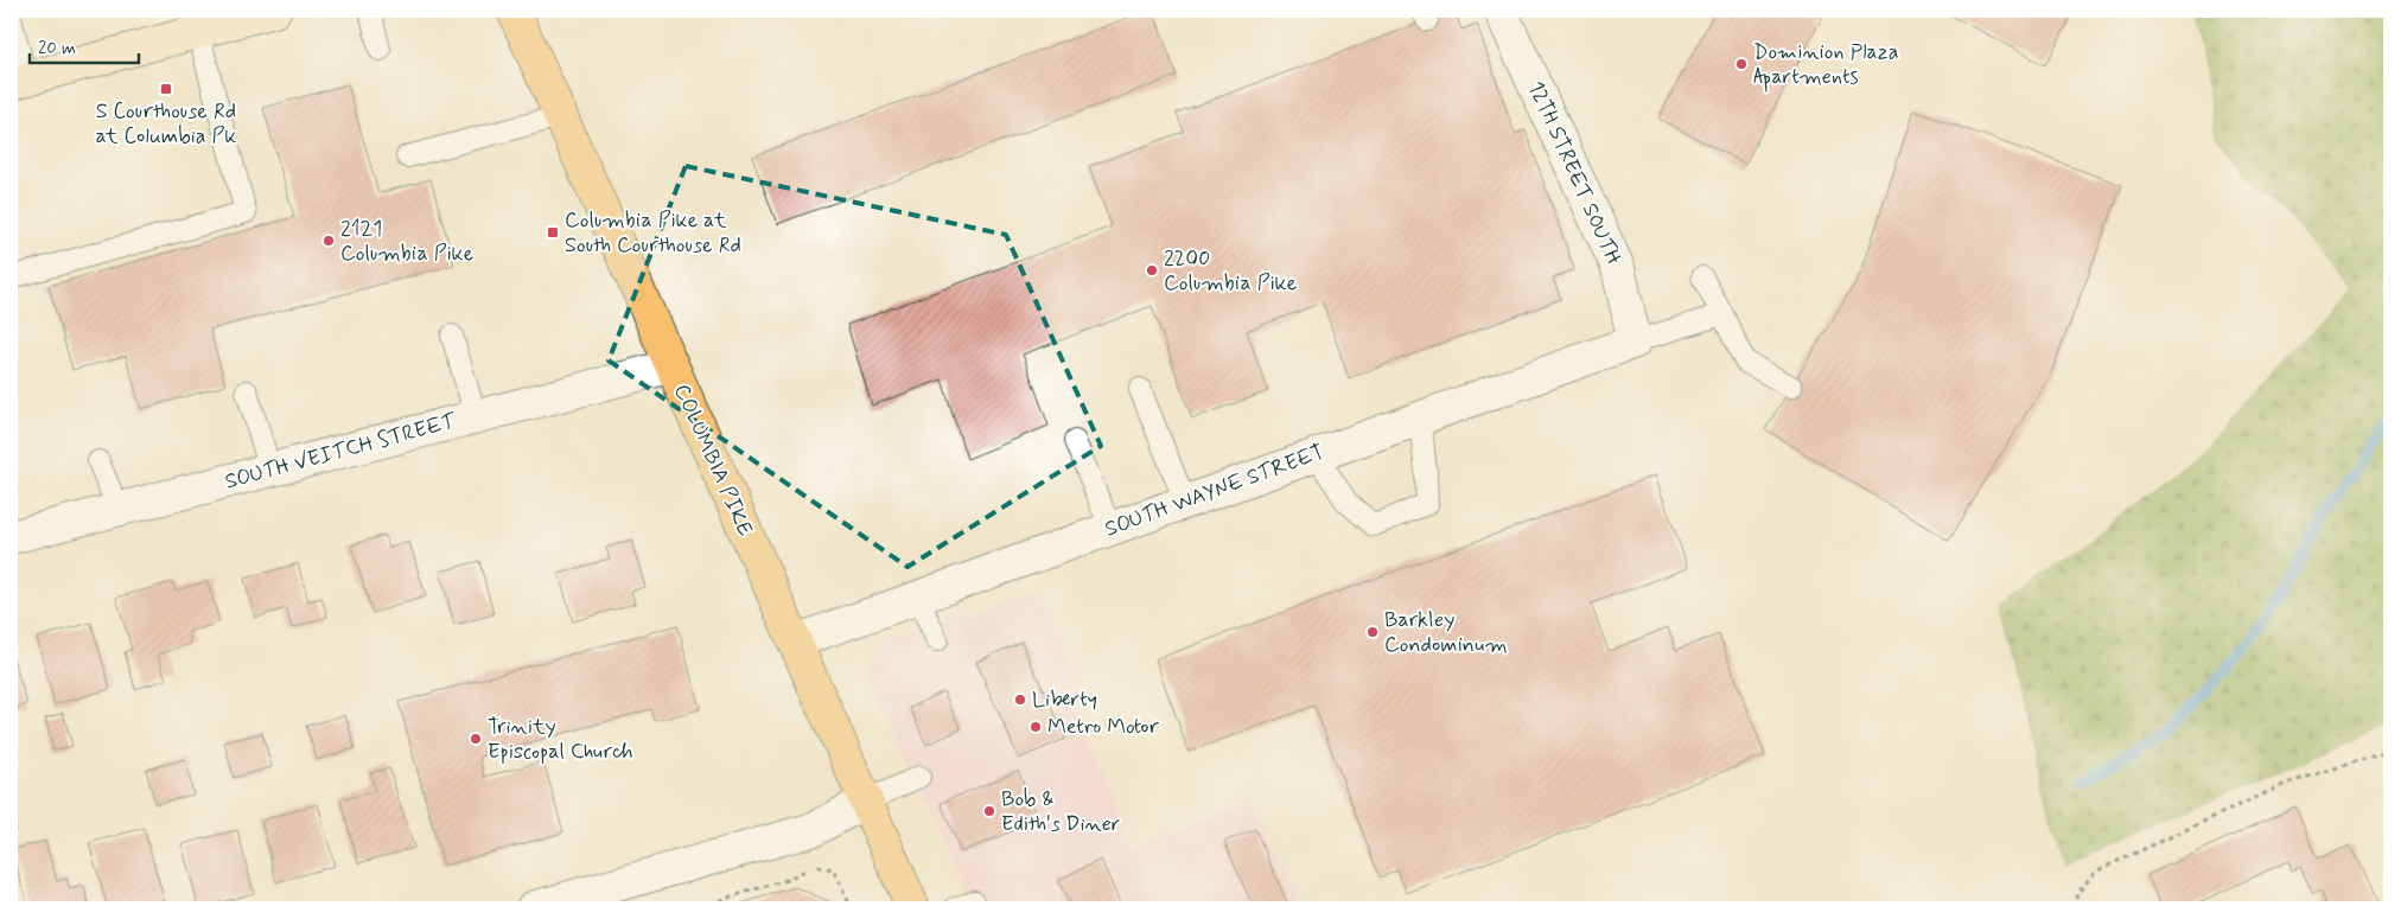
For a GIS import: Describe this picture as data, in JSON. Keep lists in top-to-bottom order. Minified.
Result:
{"streets":{"main road":["COLUMBIA PIKE"],"street":["12TH STREET SOUTH","SOUTH VEITCH STREET","SOUTH WAYNE STREET"]},"crossings":[["12TH STREET SOUTH","SOUTH WAYNE STREET"],["SOUTH VEITCH STREET","COLUMBIA PIKE"],["COLUMBIA PIKE","SOUTH WAYNE STREET"]],"places":{"other":["Dominion Plaza Apartments","2121 Columbia Pike","2200 Columbia Pike","Barkley Condominum","Liberty","Metro Motor","Trinity Episcopal Church","Bob & Edith's Diner"],"transit":["S Courthouse Rd at Columbia Pk","Columbia Pike at South Courthouse Rd"]},"scale_bar":"20 m"}
